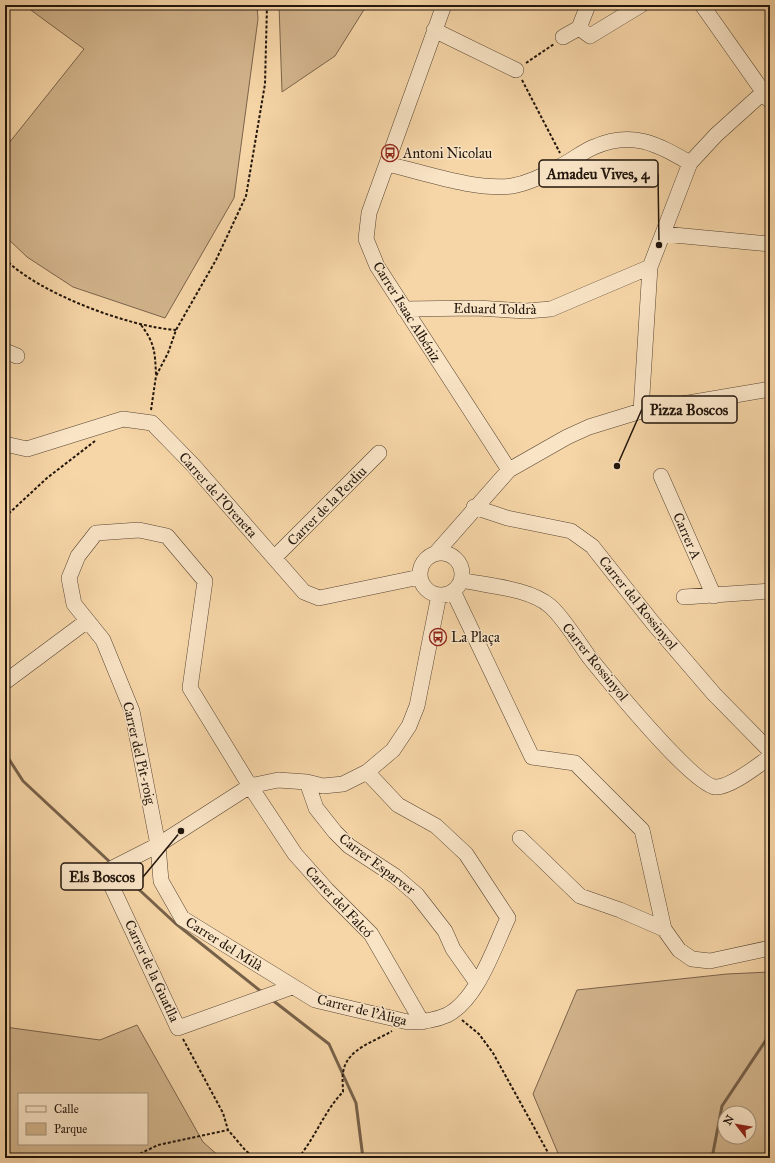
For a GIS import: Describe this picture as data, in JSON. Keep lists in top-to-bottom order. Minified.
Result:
{"streets":{"street":["Eduard Toldrà","Carrer Isaac Albéniz","Carrer de l'Oreneta","Carrer de la Perdiu","Carrer A","Carrer del Rossinyol","Carrer Rossinyol","Carrer del Pit-roig","Carrer Esparver","Carrer del Falcó","Carrer del Milà","Carrer de la Guatlla","Carrer de l'Àliga"]},"crossings":[["Eduard Toldrà","Carrer Isaac Albéniz"],["Carrer de l'Oreneta","Carrer de la Perdiu"],["Carrer de l'Oreneta","Carrer Rossinyol"],["Carrer del Pit-roig","Carrer del Falcó"],["Carrer del Pit-roig","Carrer del Milà"],["Carrer del Pit-roig","Carrer de la Guatlla"],["Carrer Esparver","Carrer de l'Àliga"],["Carrer del Falcó","Carrer de l'Àliga"],["Carrer del Milà","Carrer de la Guatlla"],["Carrer del Milà","Carrer de l'Àliga"],["Carrer de la Guatlla","Carrer de l'Àliga"]],"places":{"bus stop":["Antoni Nicolau","La Plaça"],"other":["Amadeu Vives, 4","Pizza Boscos","Els Boscos"]},"legend":["Calle","Parque"],"north":"top left"}
